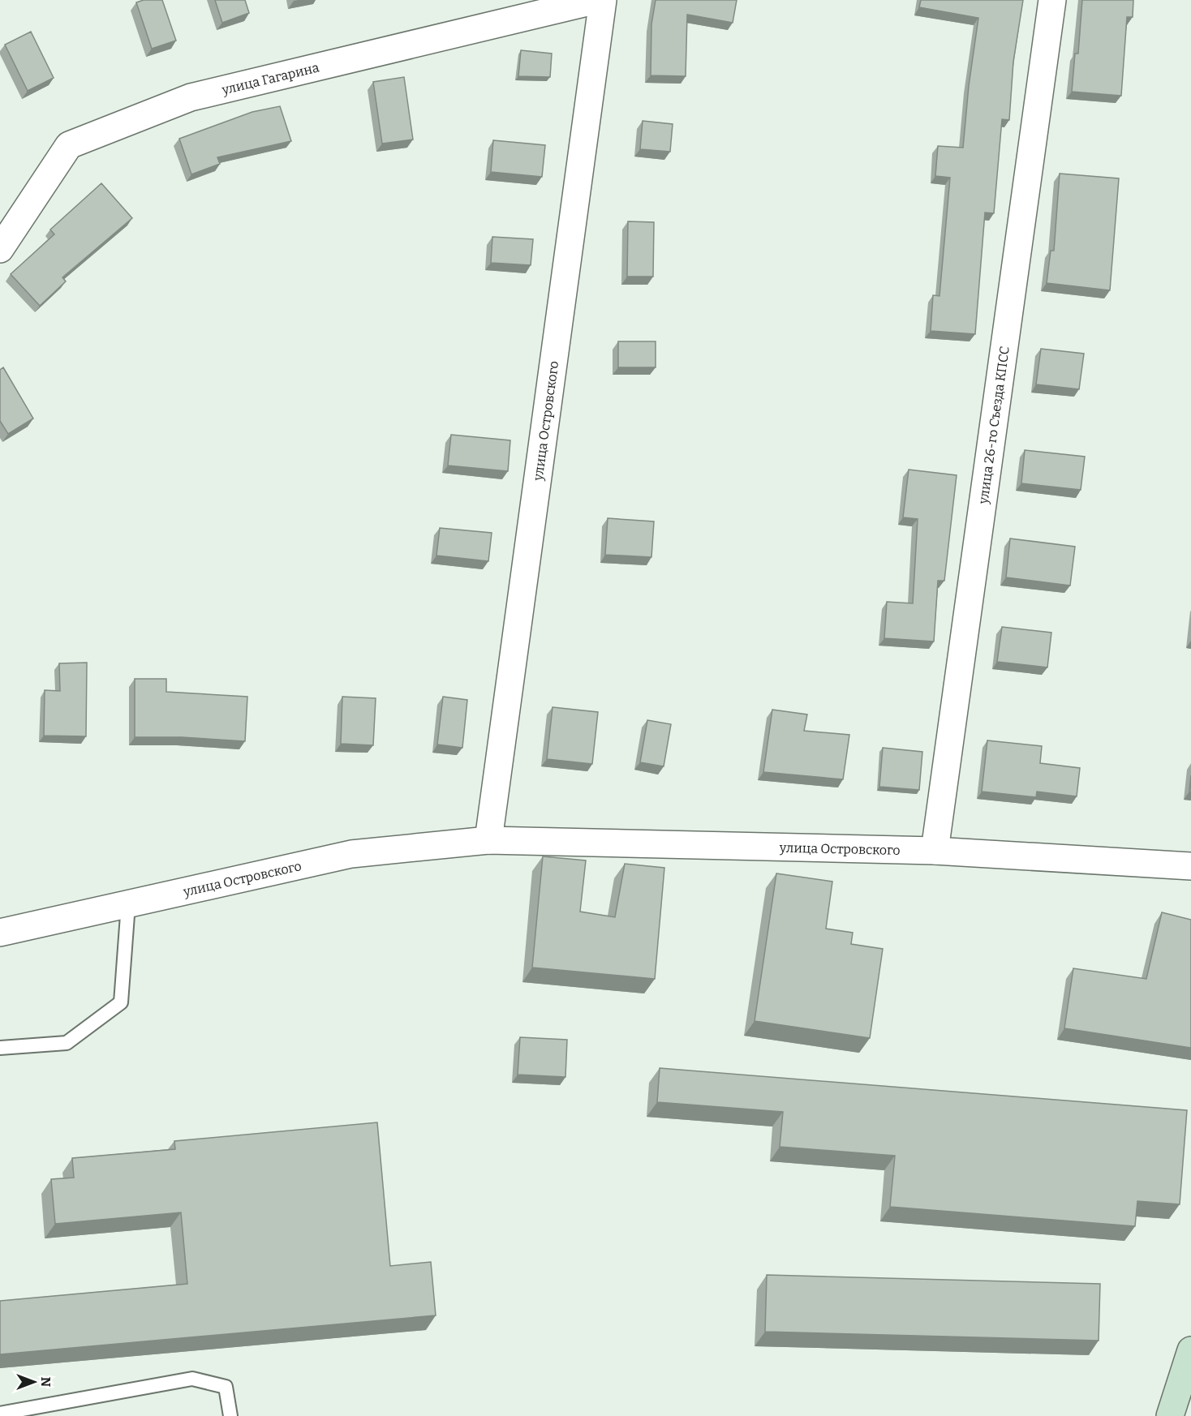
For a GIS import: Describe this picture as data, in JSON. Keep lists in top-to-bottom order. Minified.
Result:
{"streets":{"street":["улица Гагарина","улица Островского","улица 26-го Съезда КПСС"]},"crossings":[["улица Островского","улица 26-го Съезда КПСС"]],"north":"right"}
